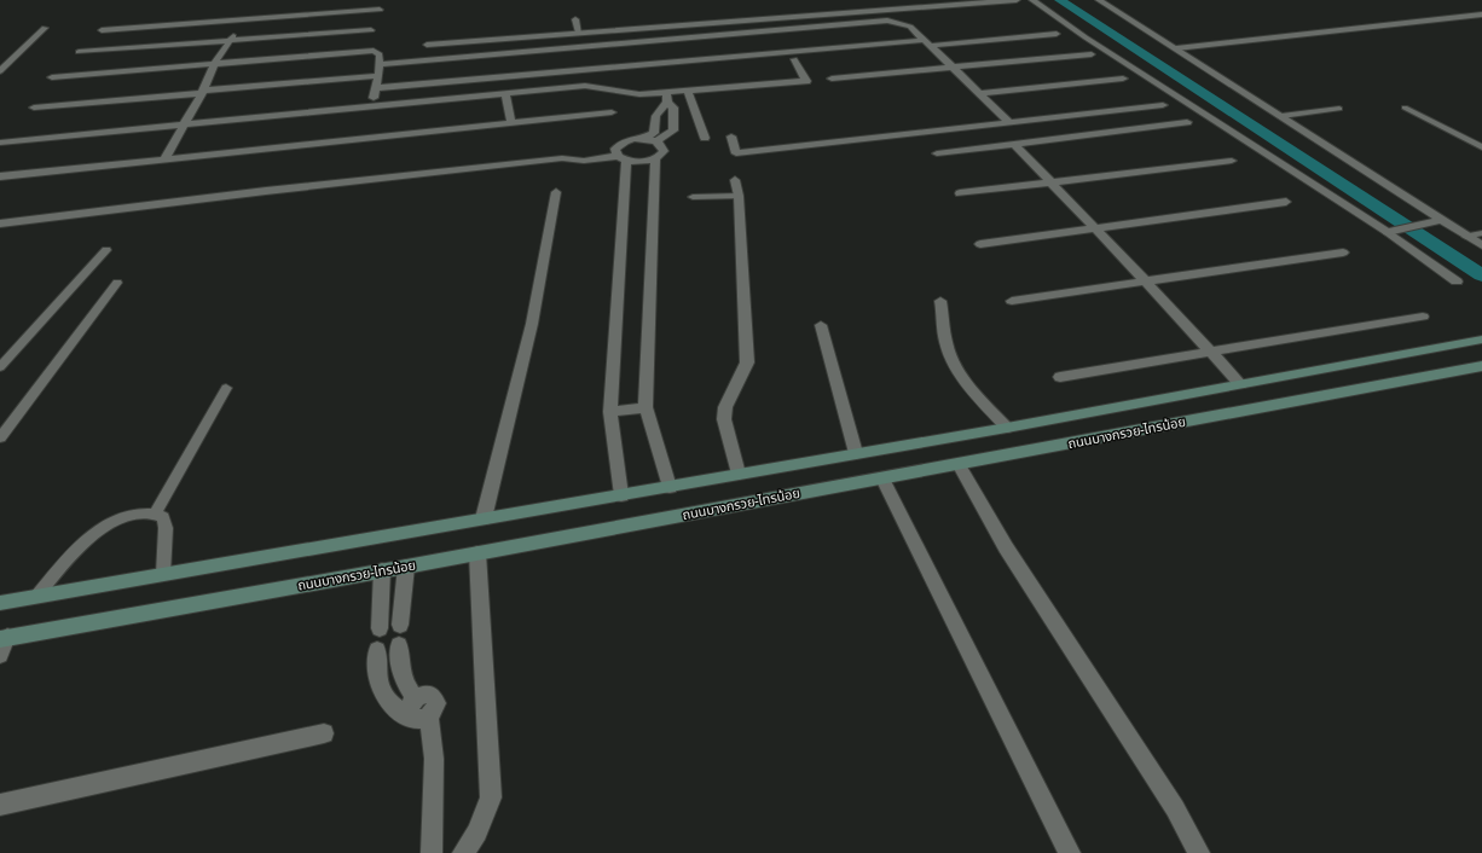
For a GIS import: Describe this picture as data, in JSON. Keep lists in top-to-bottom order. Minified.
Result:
{"streets":{"main road":["ถนนบางกรวย-ไทรน้อย"]}}
